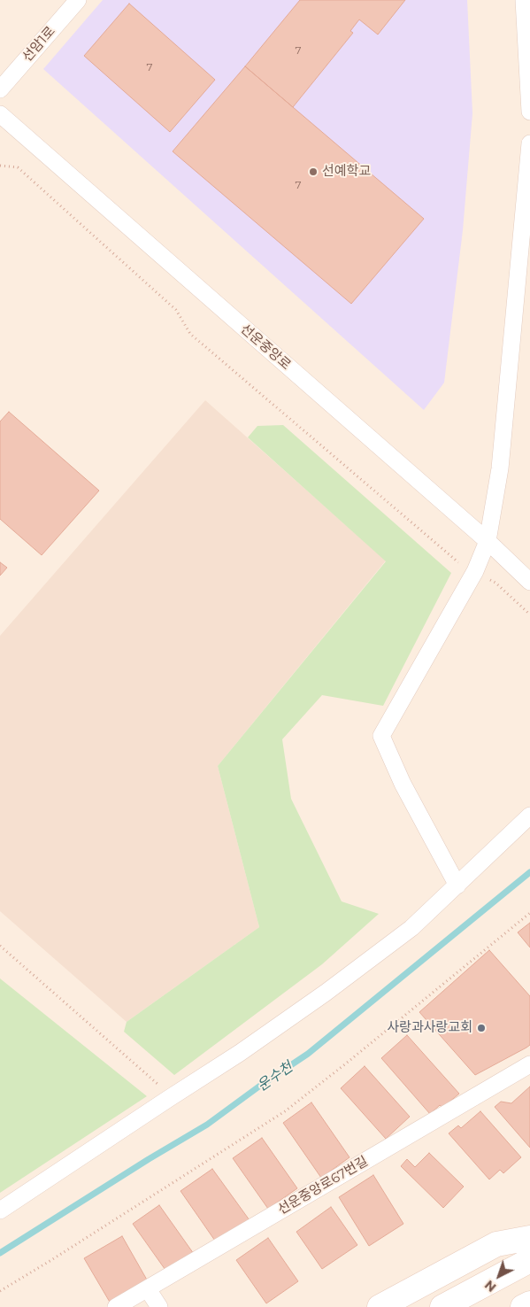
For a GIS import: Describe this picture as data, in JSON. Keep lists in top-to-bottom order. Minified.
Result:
{"streets":{"street":["선암1로","선운중앙로","선운중앙로67번길"]},"water":["운수천"],"places":["선예학교","사랑과사랑교회"],"house_numbers":["7","7","7"],"north":"bottom left"}
